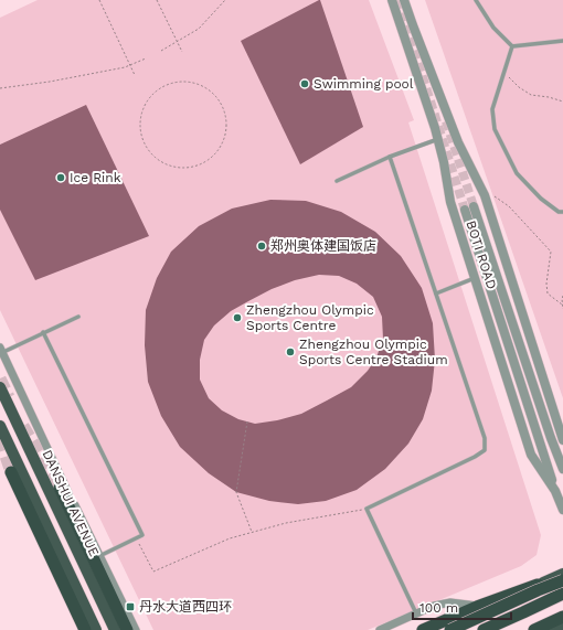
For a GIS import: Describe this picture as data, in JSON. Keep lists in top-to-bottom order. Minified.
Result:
{"streets":{"main road":["DANSHUI AVENUE"],"street":["BOTI ROAD"]},"places":{"other":["Swimming pool","Ice Rink","郑州奥体建国饭店","Zhengzhou Olympic Sports Centre","Zhengzhou Olympic Sports Centre Stadium"],"transit":["丹水大道西四环"]},"scale_bar":"100 m"}
